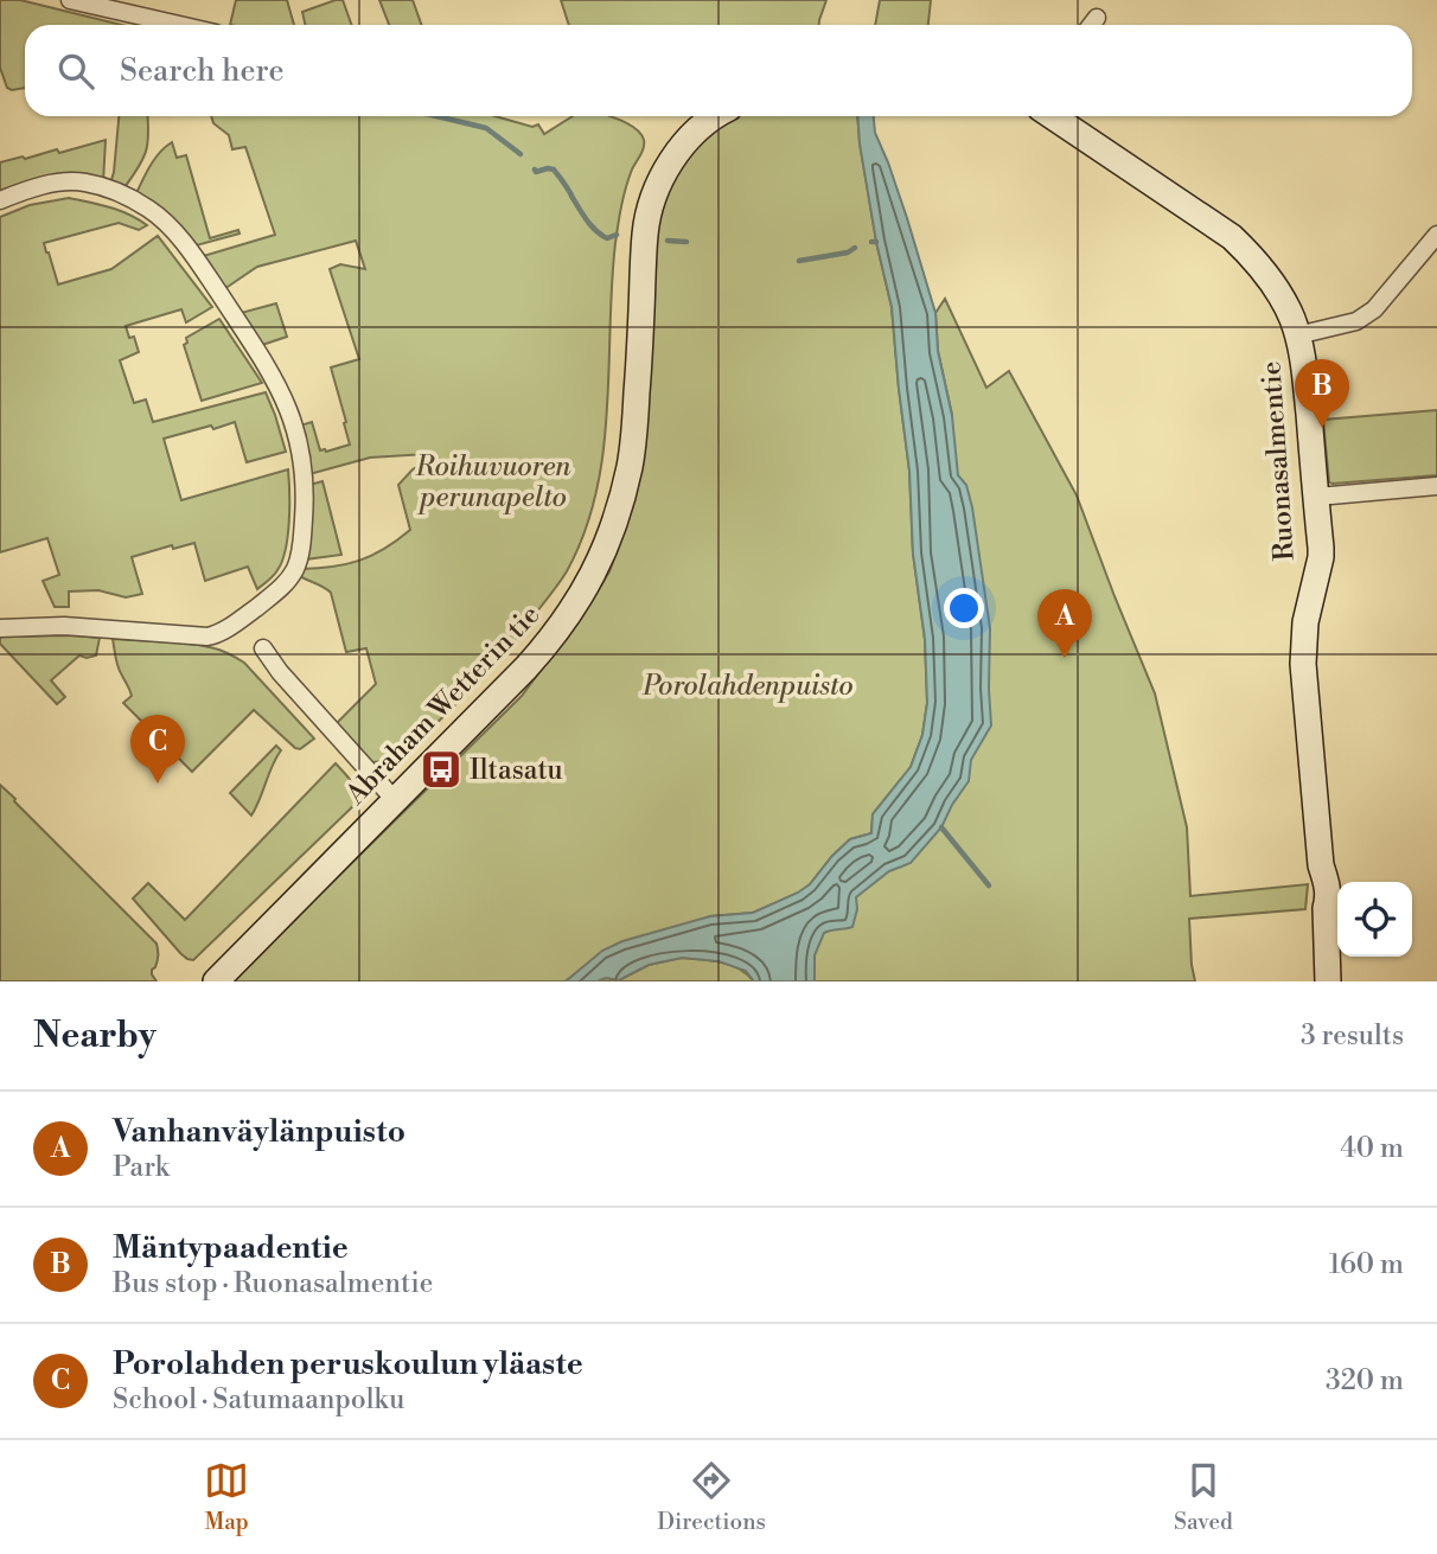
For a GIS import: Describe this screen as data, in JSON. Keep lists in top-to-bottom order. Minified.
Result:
{"streets":{"street":["Ruonasalmentie","Abraham Wetterin tie"]},"parks":["Roihuvuoren perunapelto","Porolahdenpuisto"],"places":{"bus stop":["Iltasatu"]},"page":{"search":"Search here","pins":["B","A","C"],"heading":["Nearby","3 results"],"list":[{"mark":"A","name":"Vanhanväylänpuisto","note":"Park","value":"40 m"},{"mark":"B","name":"Mäntypaadentie","note":"Bus stop · Ruonasalmentie","value":"160 m"},{"mark":"C","name":"Porolahden peruskoulun yläaste","note":"School · Satumaanpolku","value":"320 m"}],"nav":["Map","Directions","Saved"]}}
